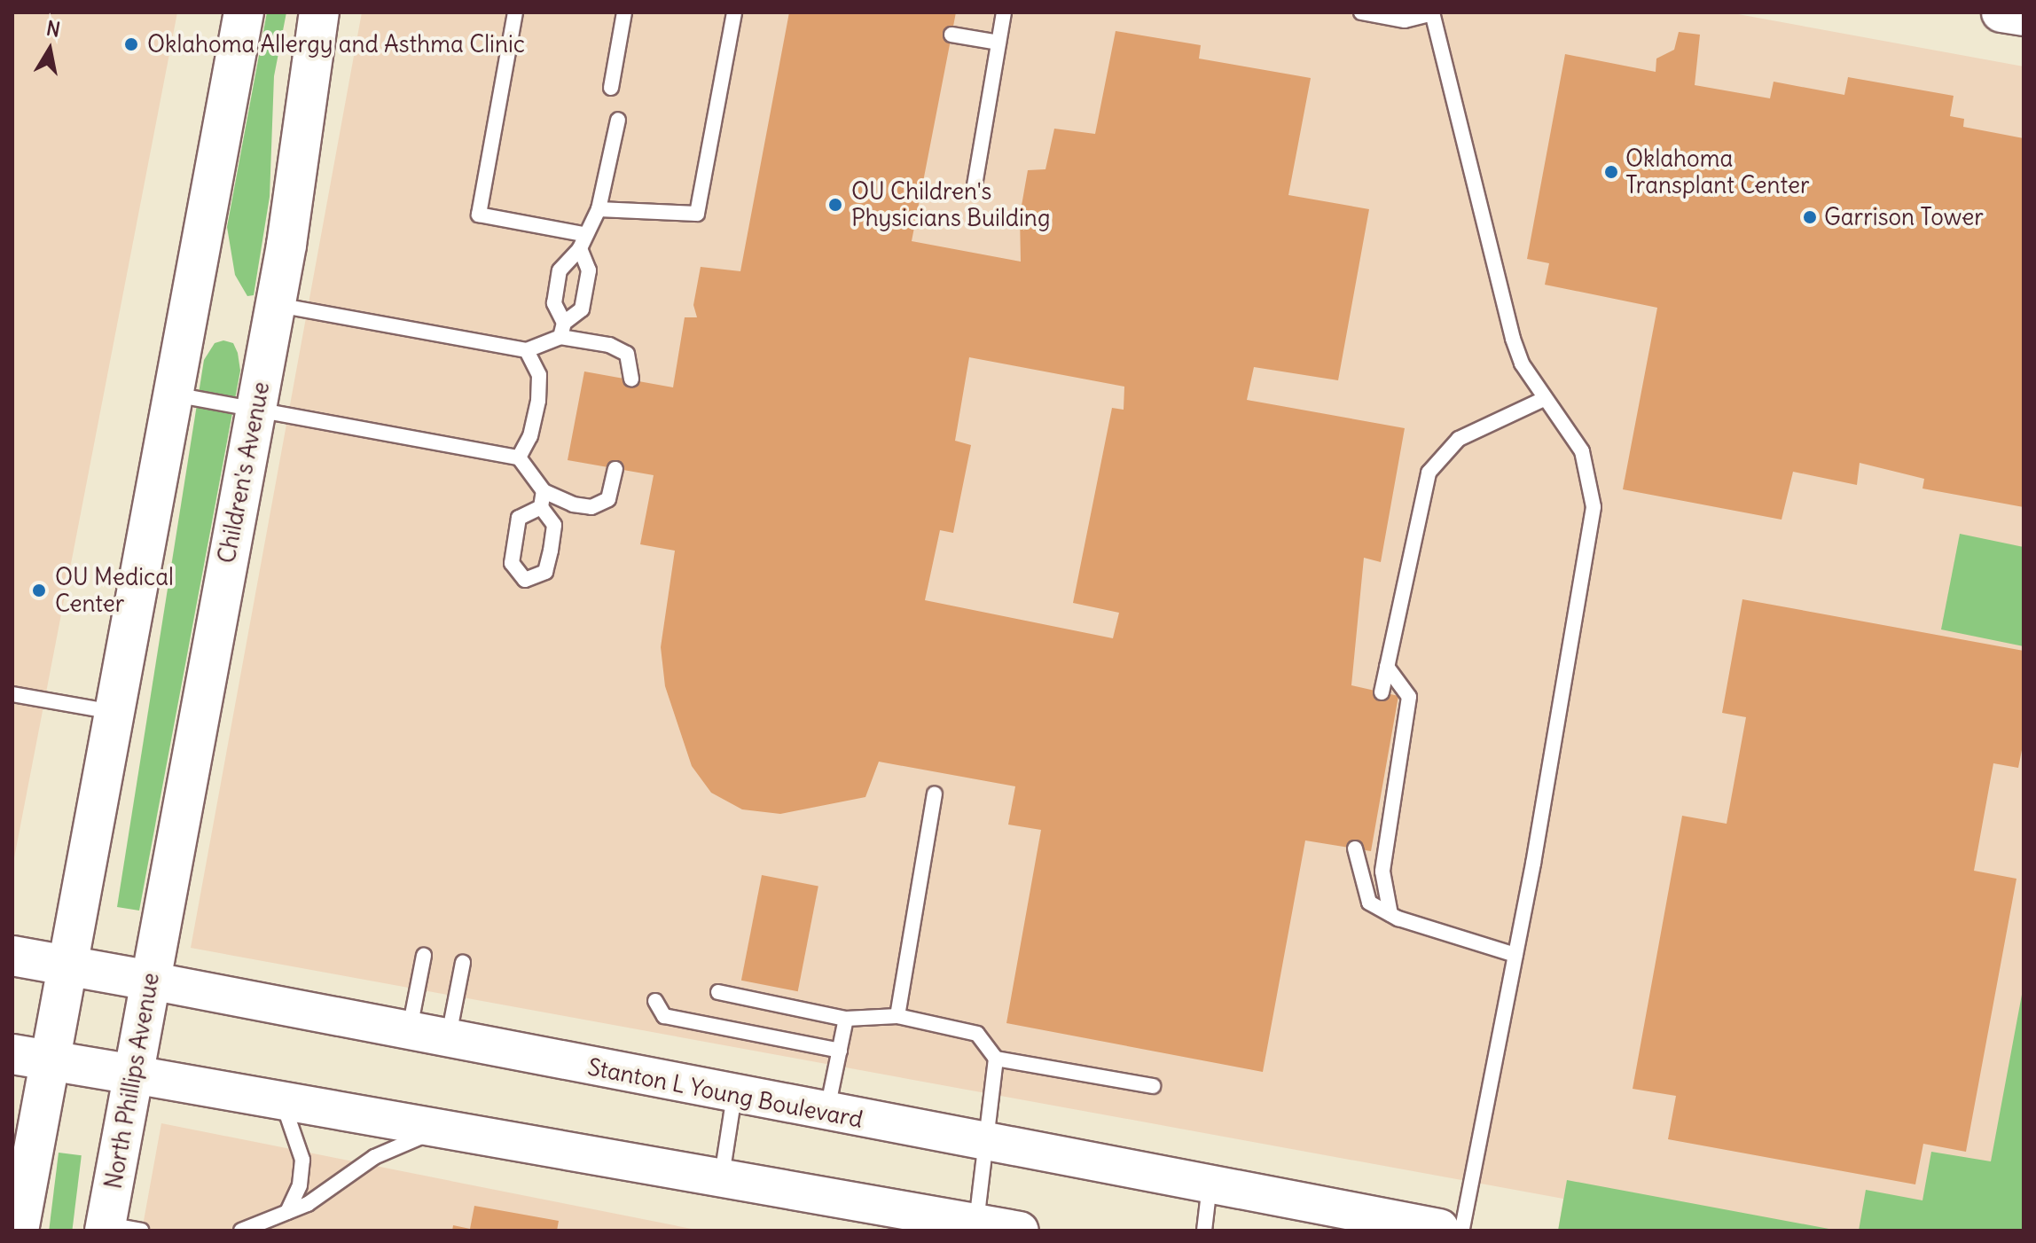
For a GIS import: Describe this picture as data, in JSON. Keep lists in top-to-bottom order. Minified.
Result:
{"streets":{"main road":["Children's Avenue","North Phillips Avenue","Stanton L Young Boulevard"]},"crossings":[["Children's Avenue","North Phillips Avenue"],["North Phillips Avenue","Stanton L Young Boulevard"]],"places":["Oklahoma Allergy and Asthma Clinic","Oklahoma Transplant Center","OU Children's Physicians Building","Garrison Tower","OU Medical Center"],"north":"top"}
